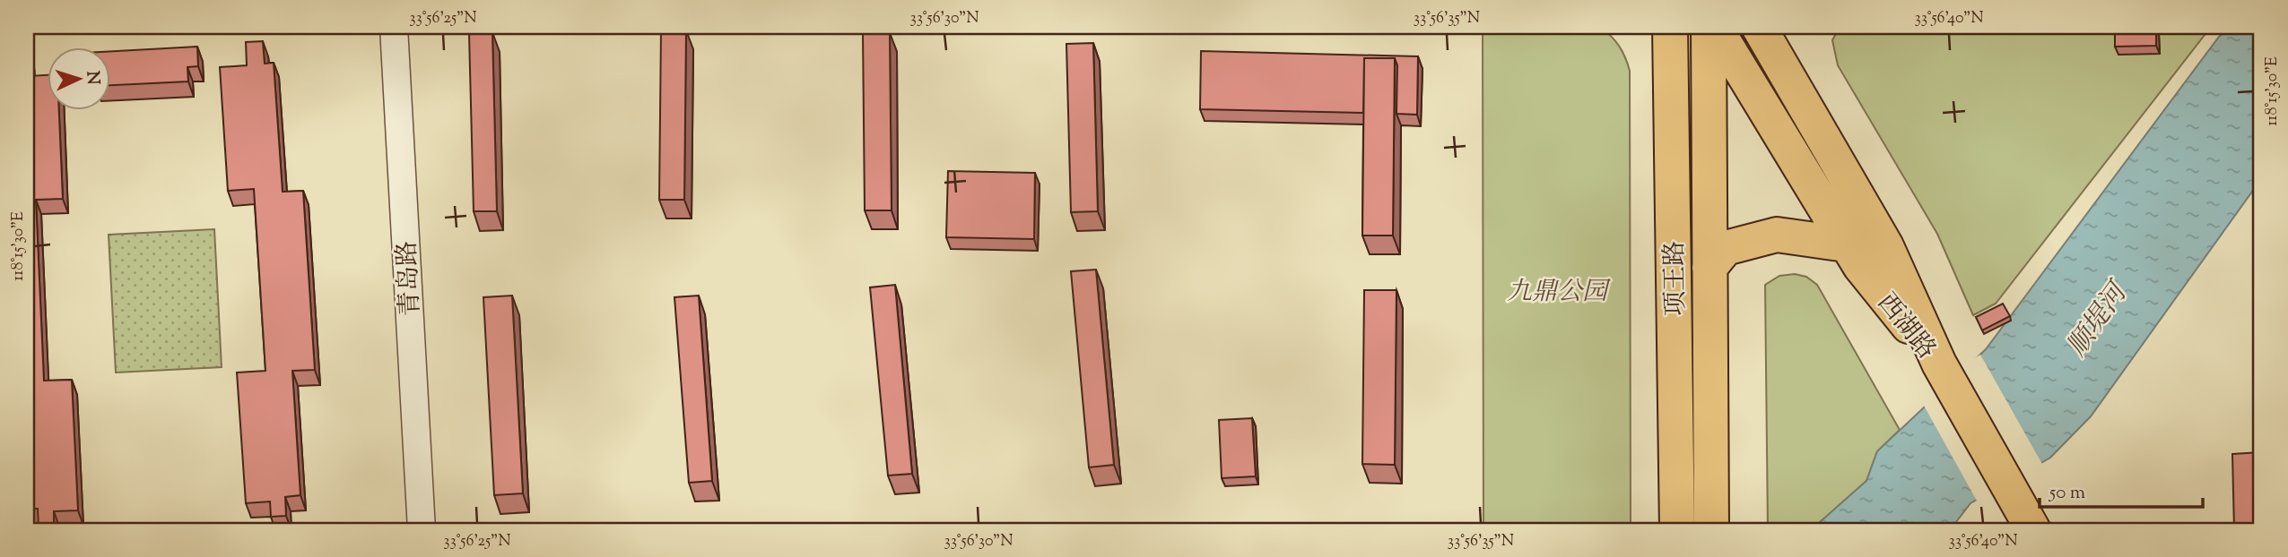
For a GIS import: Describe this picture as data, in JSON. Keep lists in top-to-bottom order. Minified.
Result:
{"streets":{"main road":["项王路","西湖路"],"street":["青岛路"]},"water":["顺堤河"],"parks":["九鼎公园"],"scale_bar":"50 m","north":"right","coordinates":["33°56'25\"N","33°56'30\"N","33°56'35\"N","33°56'40\"N","118°15'30\"E"]}
